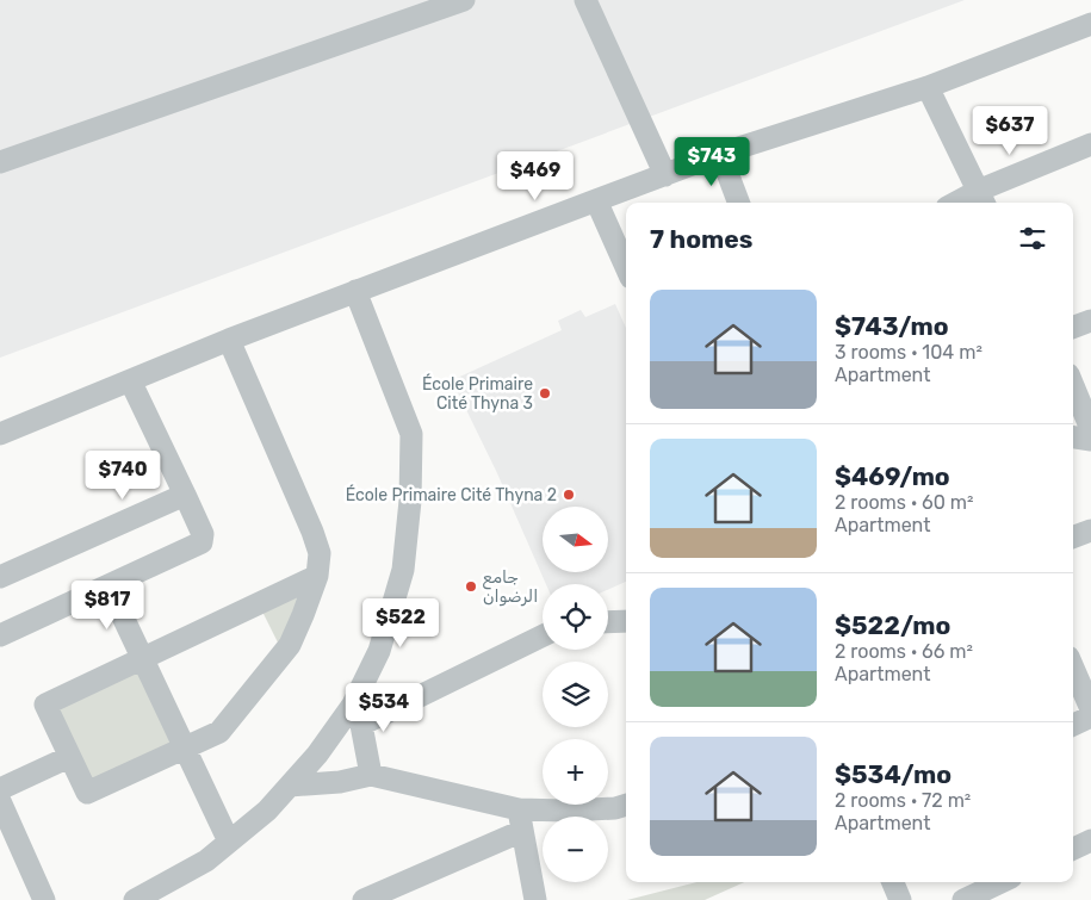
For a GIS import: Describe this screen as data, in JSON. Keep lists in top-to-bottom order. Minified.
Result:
{"places":["École Primaire Cité Thyna 3","École Primaire Cité Thyna 2","جامع الرضوان"],"north":"right","page":{"price":["$637","$743","$469","$740","$817","$522","$534"],"heading":"7 homes","list":[{"name":"$743/mo","note":"3 rooms · 104 m² · Apartment"},{"name":"$469/mo","note":"2 rooms · 60 m² · Apartment"},{"name":"$522/mo","note":"2 rooms · 66 m² · Apartment"},{"name":"$534/mo","note":"2 rooms · 72 m² · Apartment"}],"map_buttons":["+","−"]}}
